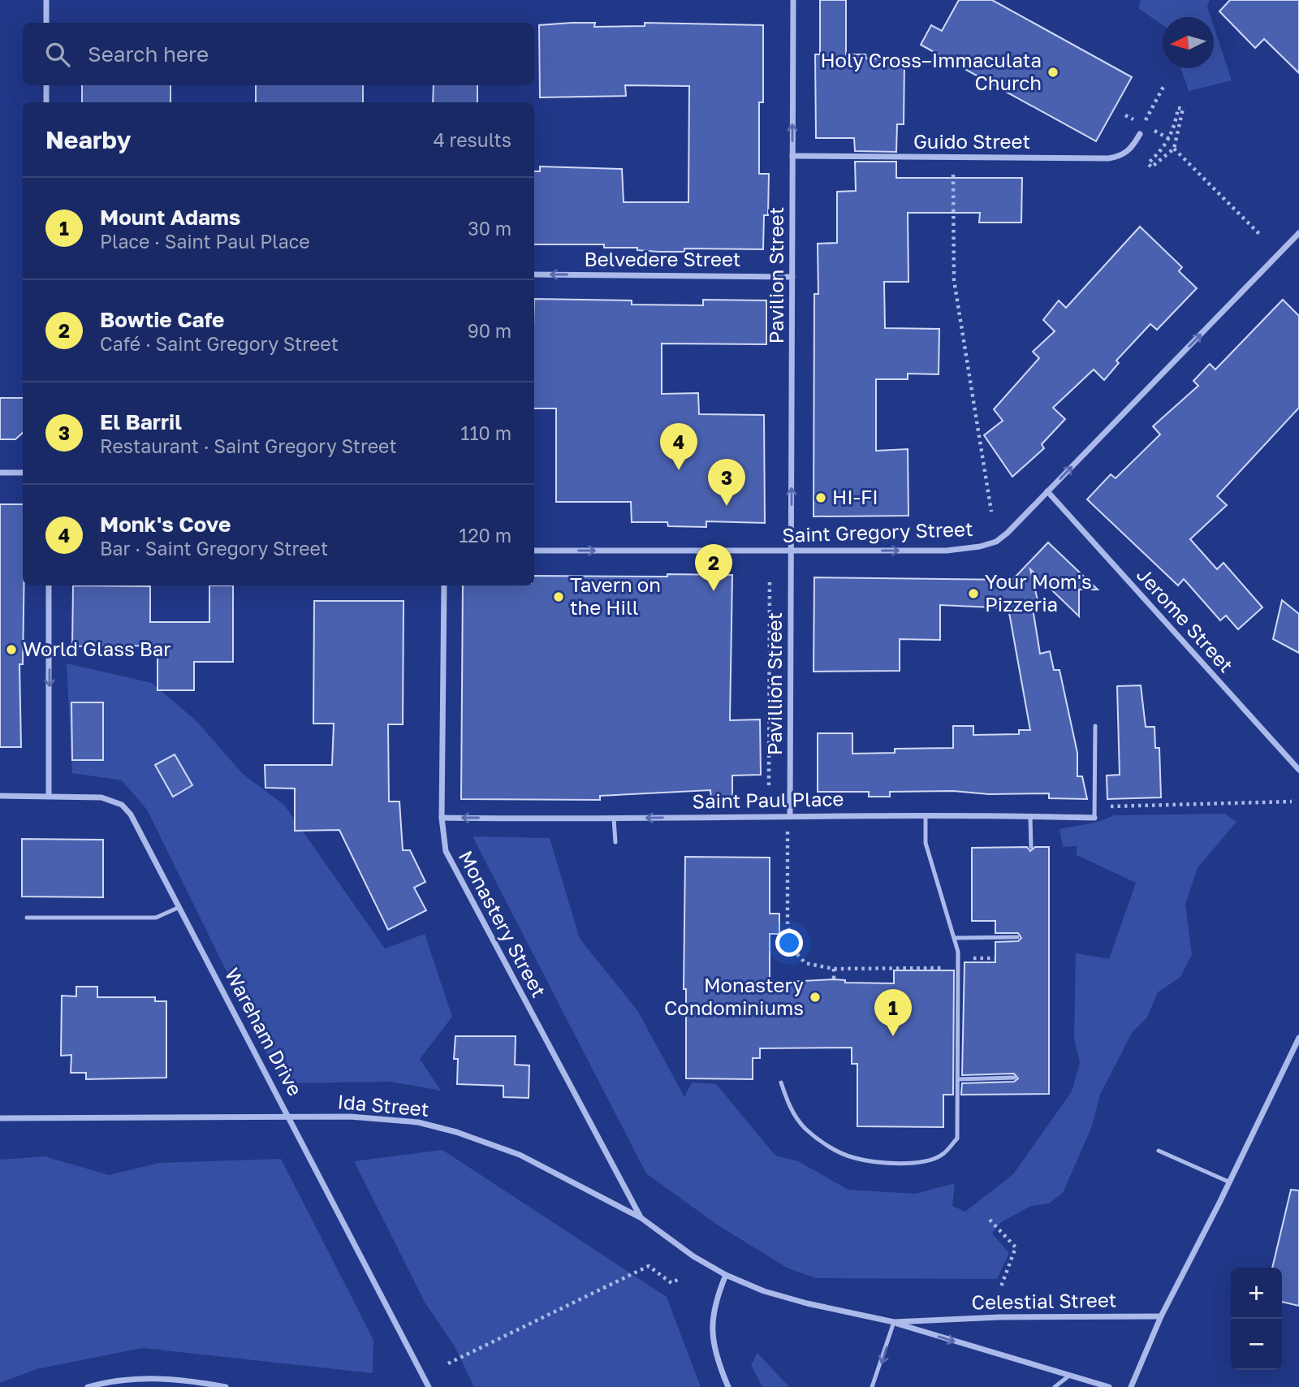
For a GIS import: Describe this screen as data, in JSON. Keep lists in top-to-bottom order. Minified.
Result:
{"streets":{"street":["Guido Street","Belvedere Street","Pavilion Street","Saint Gregory Street","Jerome Street","Pavillion Street","Saint Paul Place","Monastery Street","Wareham Drive","Ida Street","Celestial Street"]},"crossings":[["Guido Street","Pavilion Street"],["Belvedere Street","Pavilion Street"],["Pavilion Street","Saint Gregory Street"],["Pavilion Street","Pavillion Street"],["Saint Gregory Street","Jerome Street"],["Saint Gregory Street","Pavillion Street"],["Pavillion Street","Saint Paul Place"],["Saint Paul Place","Monastery Street"],["Monastery Street","Ida Street"],["Monastery Street","Celestial Street"],["Ida Street","Celestial Street"]],"one_way":["Belvedere Street","Pavilion Street","Saint Gregory Street","Saint Paul Place"],"places":["Holy Cross–Immaculata Church","HI-FI","Your Mom's Pizzeria","Tavern on the Hill","World Glass Bar","Monastery Condominiums"],"north":"left","page":{"search":"Search here","heading":["Nearby","4 results"],"list":[{"mark":"1","name":"Mount Adams","note":"Place · Saint Paul Place","value":"30 m"},{"mark":"2","name":"Bowtie Cafe","note":"Café · Saint Gregory Street","value":"90 m"},{"mark":"3","name":"El Barril","note":"Restaurant · Saint Gregory Street","value":"110 m"},{"mark":"4","name":"Monk's Cove","note":"Bar · Saint Gregory Street","value":"120 m"}],"pins":["4","3","2","1"],"map_buttons":["+","−"]}}
